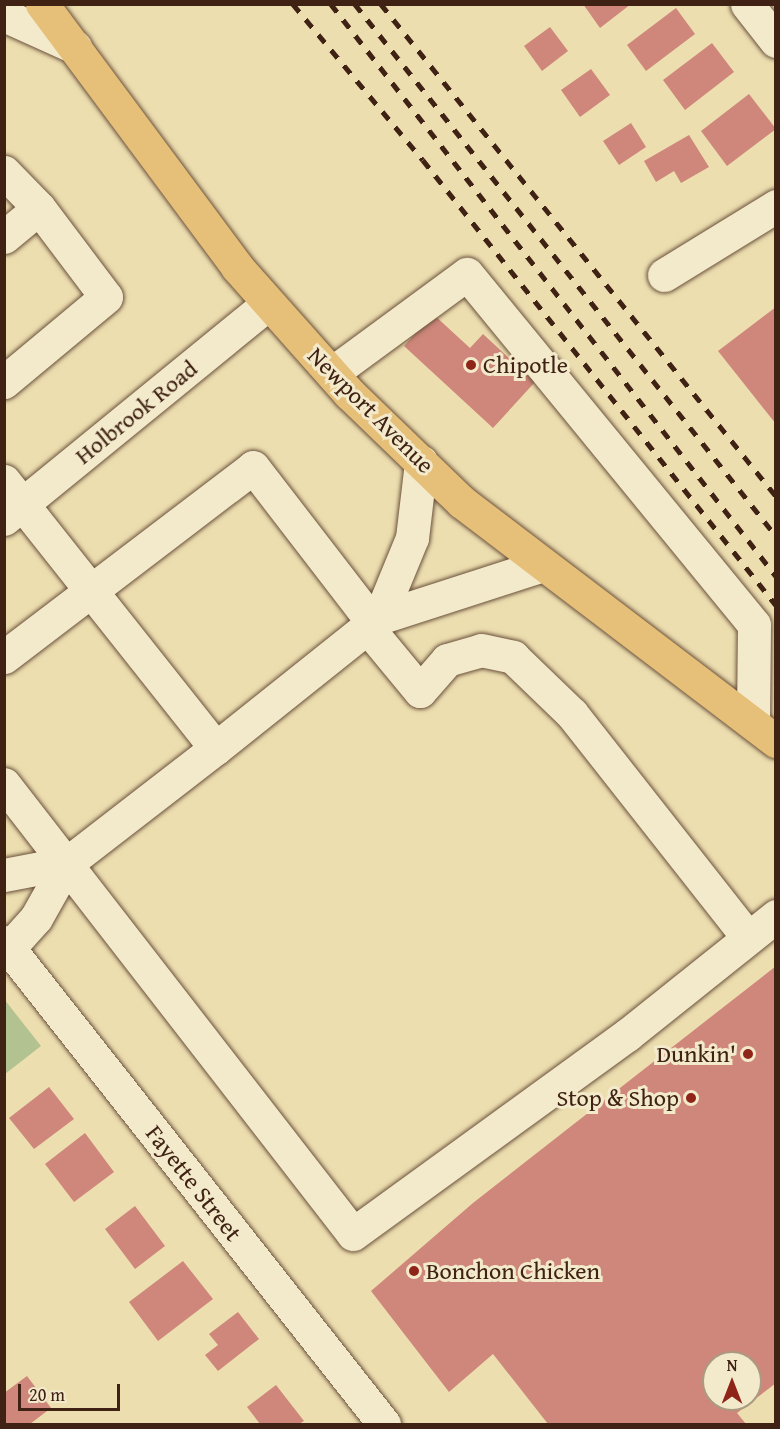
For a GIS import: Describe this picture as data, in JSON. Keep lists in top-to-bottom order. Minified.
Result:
{"streets":{"main road":["Newport Avenue"],"street":["Holbrook Road","Fayette Street"]},"crossings":[["Newport Avenue","Holbrook Road"]],"places":["Chipotle","Dunkin'","Stop & Shop","Bonchon Chicken"],"scale_bar":"20 m","north":"top"}
